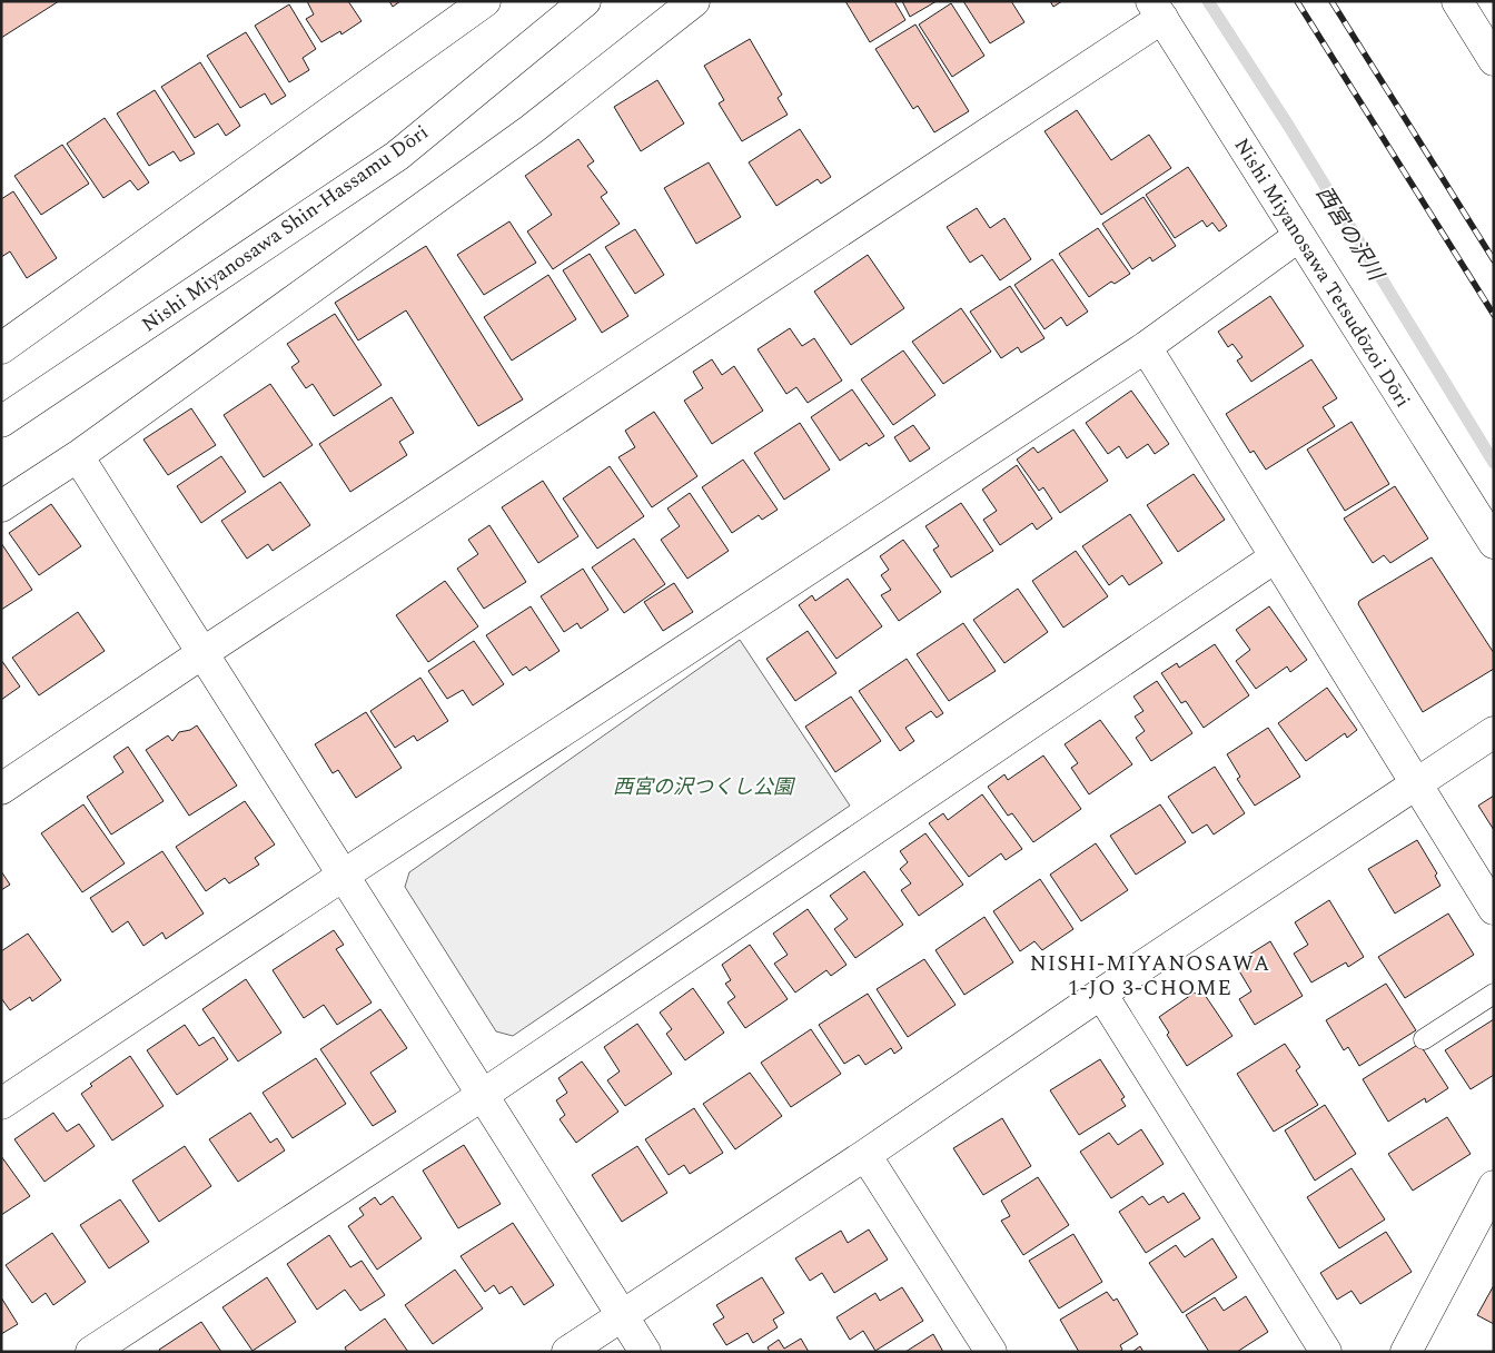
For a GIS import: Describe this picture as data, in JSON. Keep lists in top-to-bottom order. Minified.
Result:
{"streets":{"street":["Nishi Miyanosawa Shin-Hassamu Dōri","Nishi Miyanosawa Tetsudōzoi Dōri"]},"districts":["NISHI-MIYANOSAWA 1-JO 3-CHOME"],"water":["西宮の沢川"],"parks":["西宮の沢つくし公園"]}
